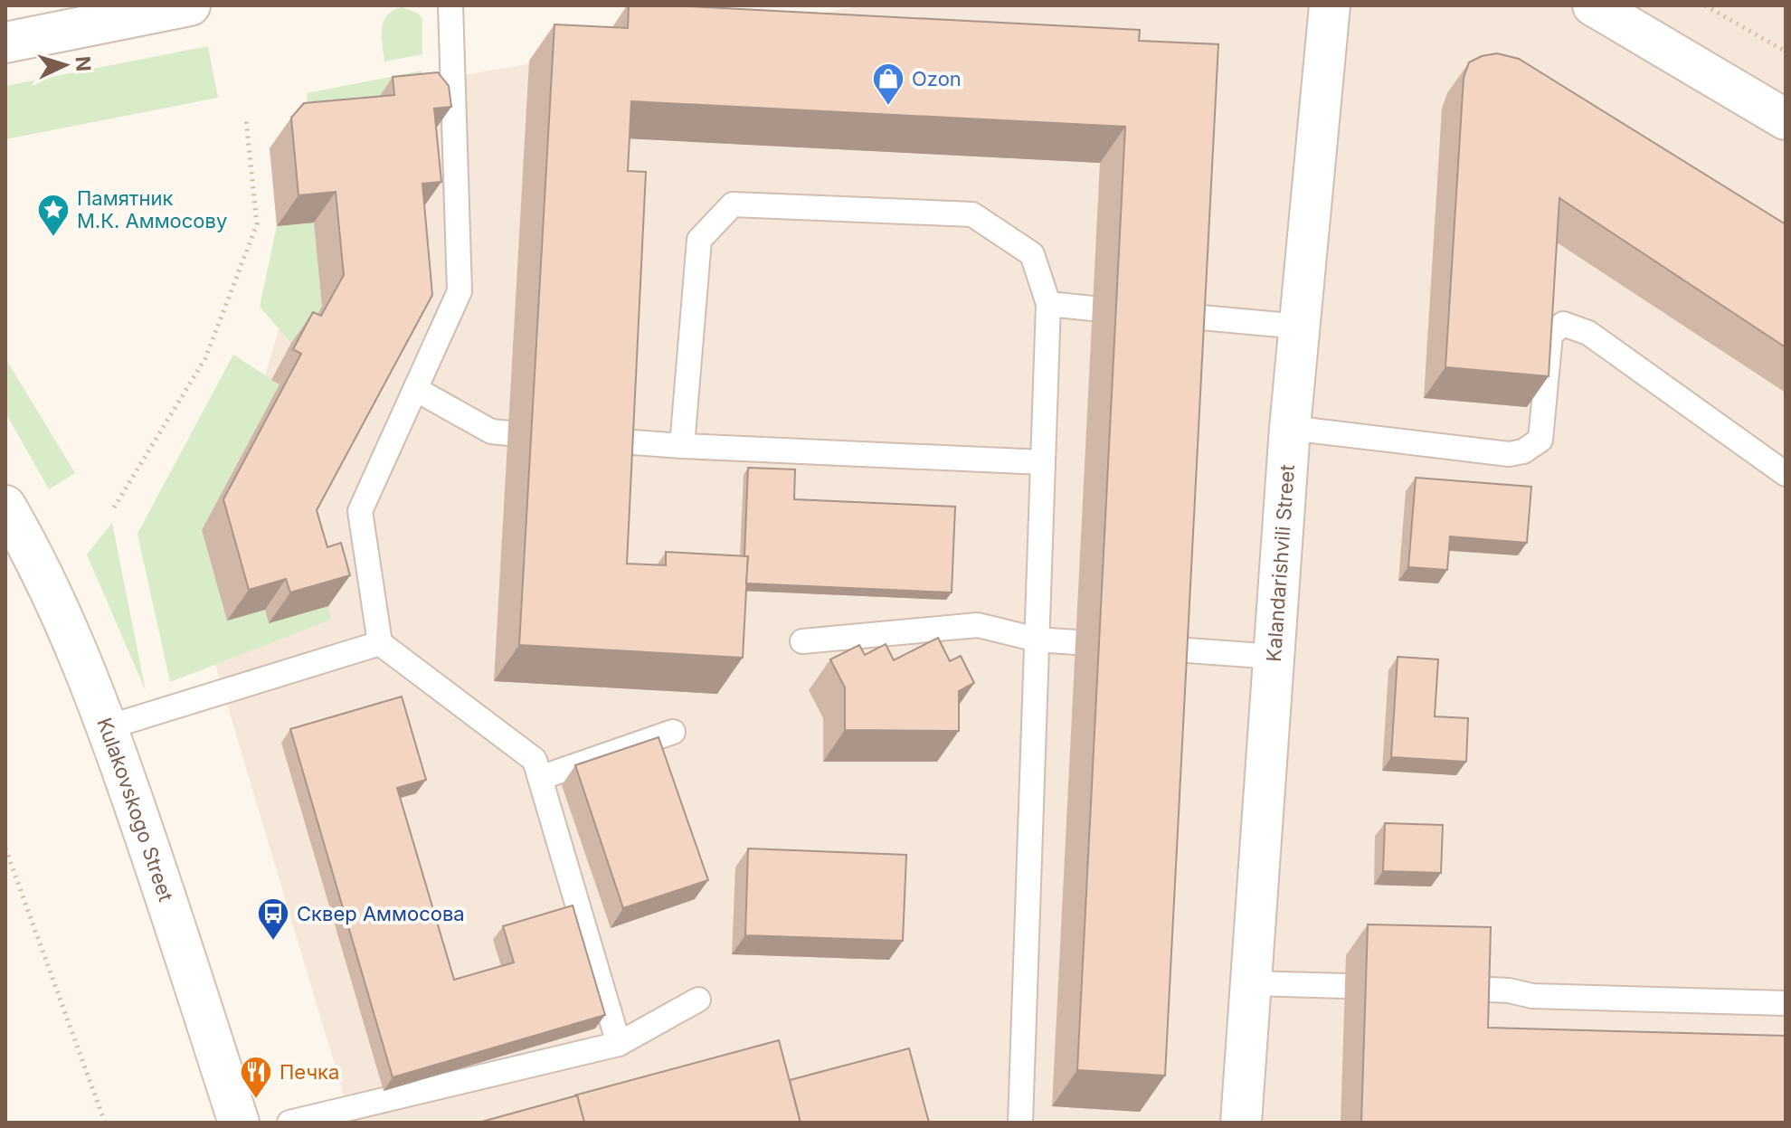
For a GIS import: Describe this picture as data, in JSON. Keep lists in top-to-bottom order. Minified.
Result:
{"streets":{"street":["Kalandarishvili Street","Kulakovskogo Street"]},"places":{"shop":["Ozon"],"place":["Памятник М.К. Аммосову"],"bus stop":["Сквер Аммосова"],"restaurant":["Печка"]},"north":"right"}
